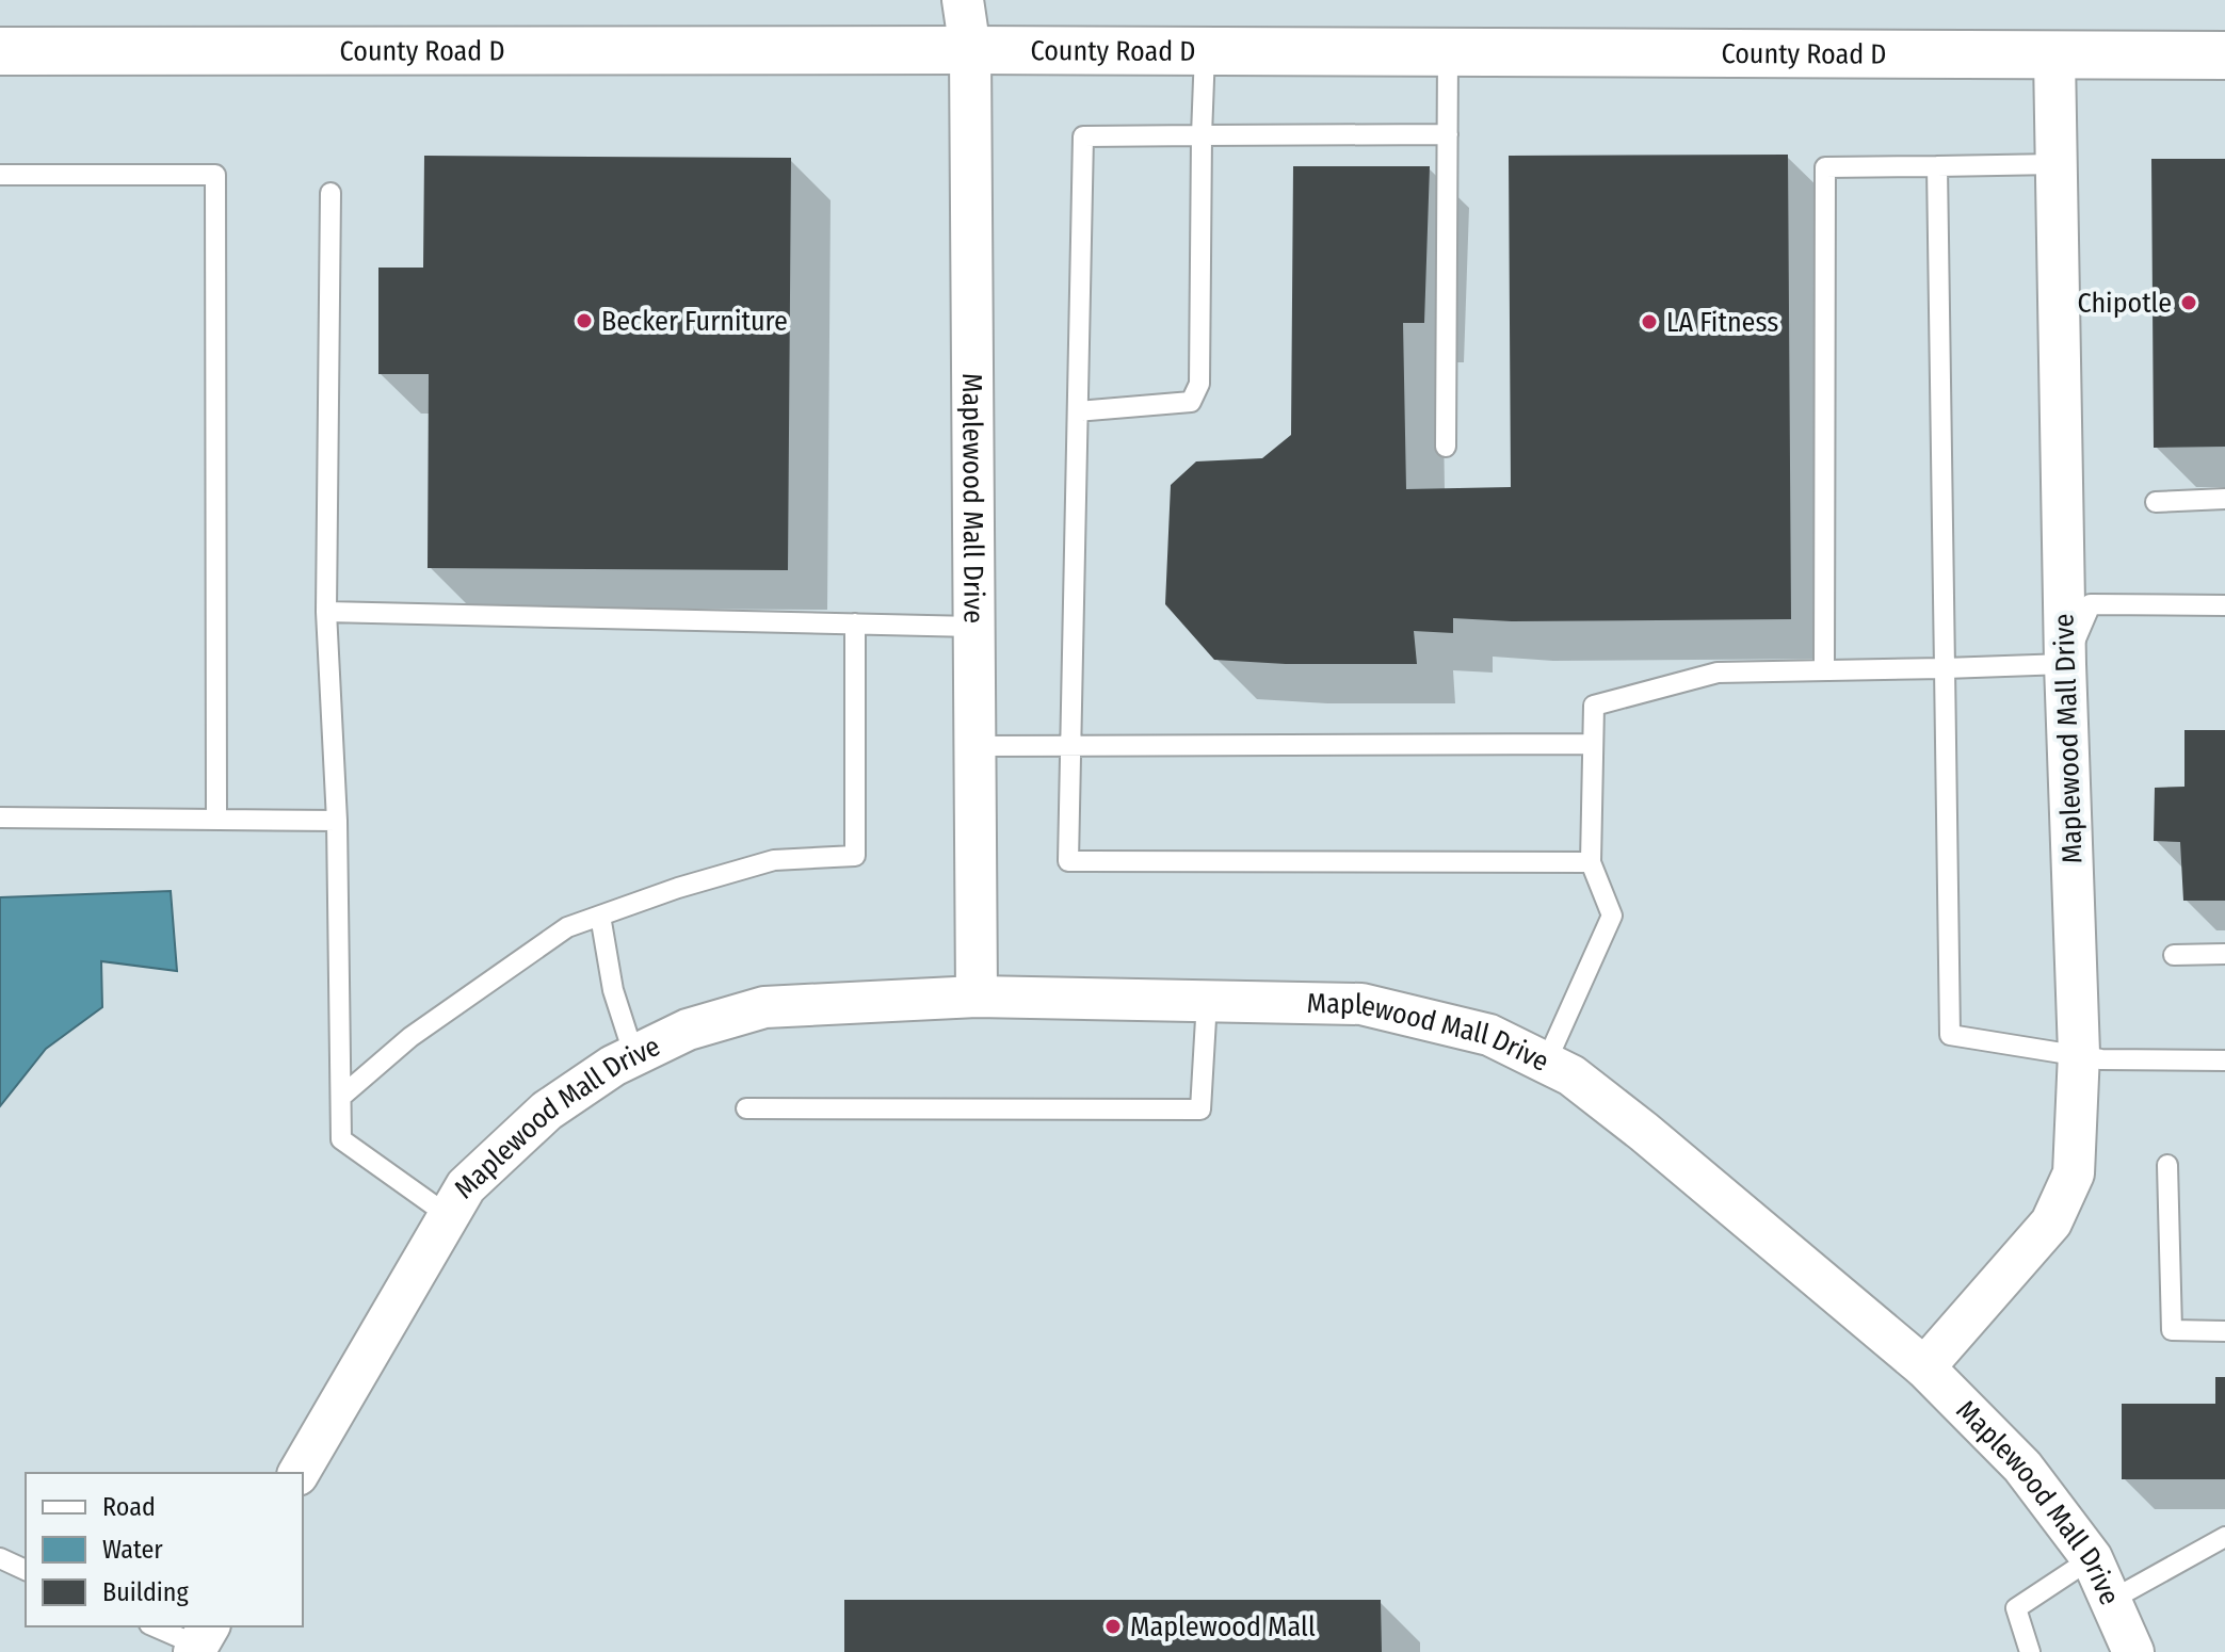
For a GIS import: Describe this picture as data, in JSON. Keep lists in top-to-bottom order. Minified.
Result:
{"streets":{"street":["County Road D","Maplewood Mall Drive"]},"crossings":[["County Road D","Maplewood Mall Drive"]],"places":["Chipotle","Becker Furniture","LA Fitness","Maplewood Mall"],"legend":["Road","Water","Building"]}
